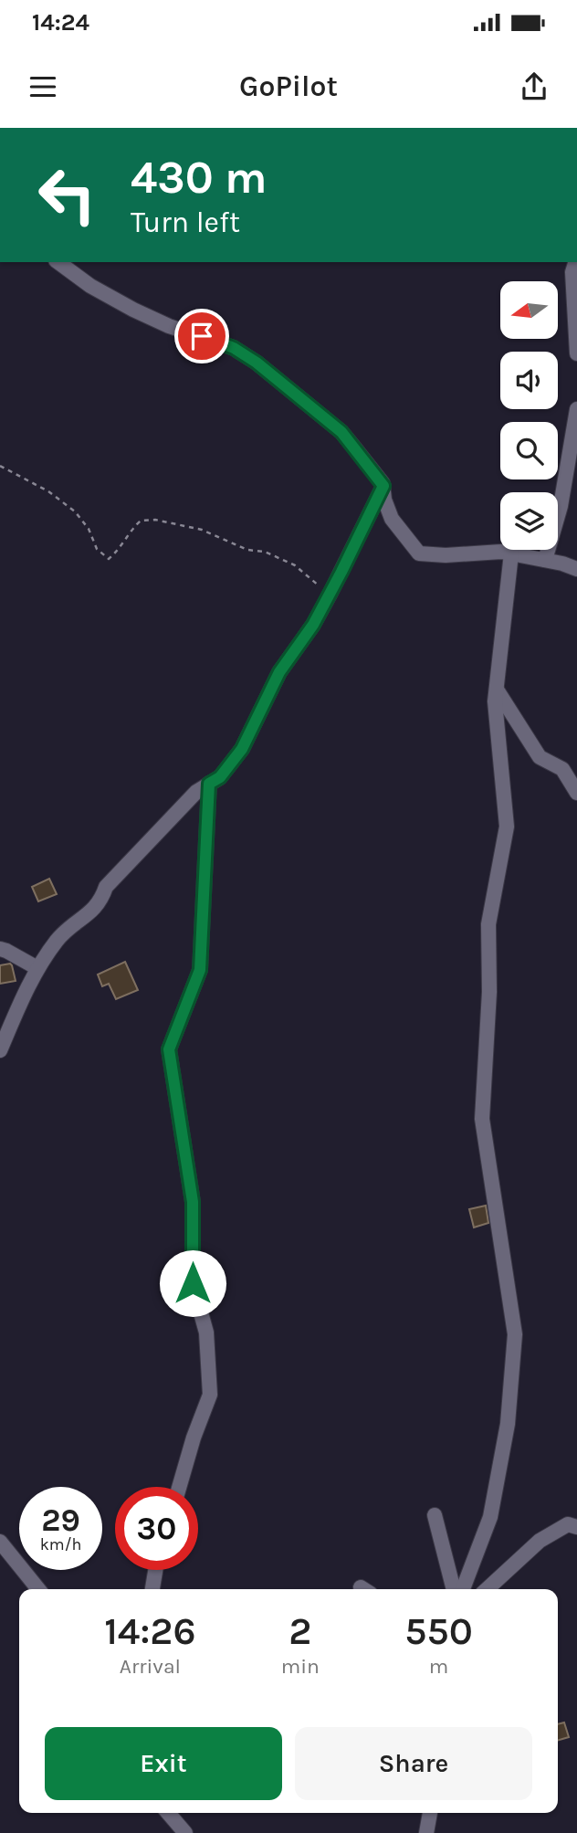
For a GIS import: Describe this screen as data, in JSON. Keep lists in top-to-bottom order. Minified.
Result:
{"north":"left","page":{"status":"14:24","header":"GoPilot","turn":["430 m","Turn left"],"speed":"29 km/h","limit":"30","eta":["14:26","Arrival","2","min","550","m"],"buttons":["Exit","Share"]}}
